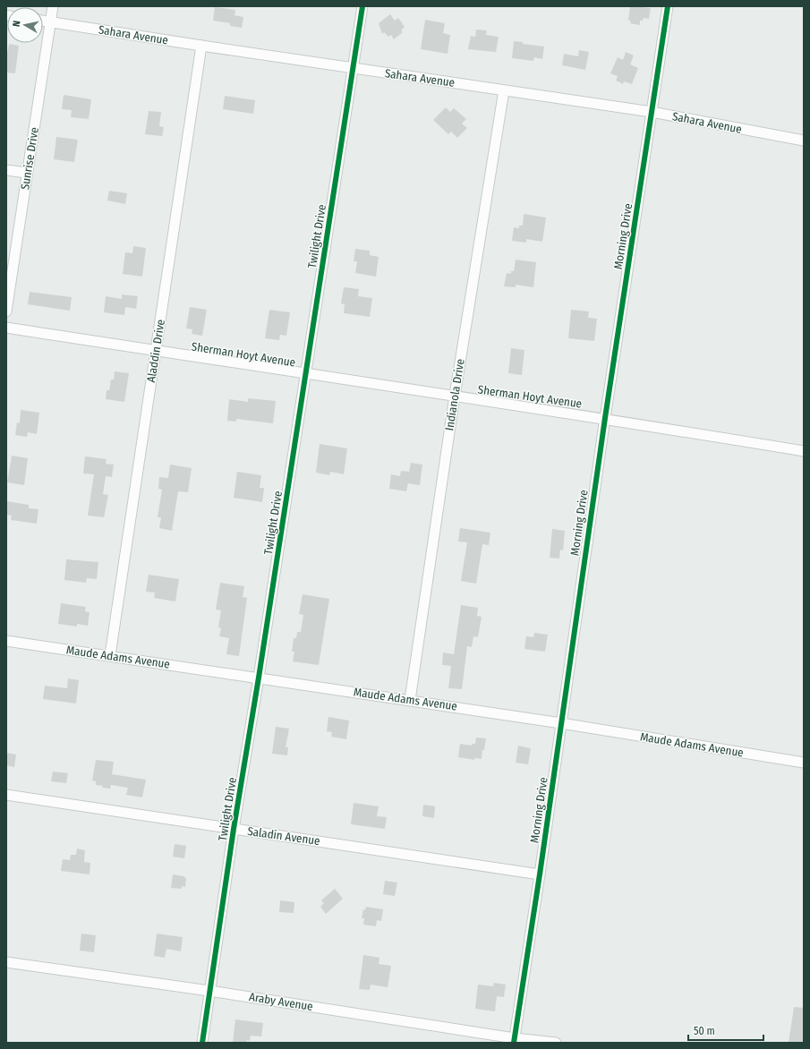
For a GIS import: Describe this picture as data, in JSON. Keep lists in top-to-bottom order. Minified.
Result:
{"streets":{"street":["Sahara Avenue","Sunrise Drive","Twilight Drive","Morning Drive","Aladdin Drive","Sherman Hoyt Avenue","Indianola Drive","Maude Adams Avenue","Saladin Avenue","Araby Avenue"]},"crossings":[["Sahara Avenue","Sunrise Drive"],["Sahara Avenue","Twilight Drive"],["Sahara Avenue","Morning Drive"],["Sahara Avenue","Aladdin Drive"],["Sahara Avenue","Indianola Drive"],["Twilight Drive","Sherman Hoyt Avenue"],["Twilight Drive","Maude Adams Avenue"],["Twilight Drive","Saladin Avenue"],["Twilight Drive","Araby Avenue"],["Morning Drive","Sherman Hoyt Avenue"],["Morning Drive","Maude Adams Avenue"],["Morning Drive","Saladin Avenue"],["Morning Drive","Araby Avenue"],["Aladdin Drive","Sherman Hoyt Avenue"],["Aladdin Drive","Maude Adams Avenue"],["Sherman Hoyt Avenue","Indianola Drive"],["Indianola Drive","Maude Adams Avenue"]],"scale_bar":"50 m","north":"left"}
